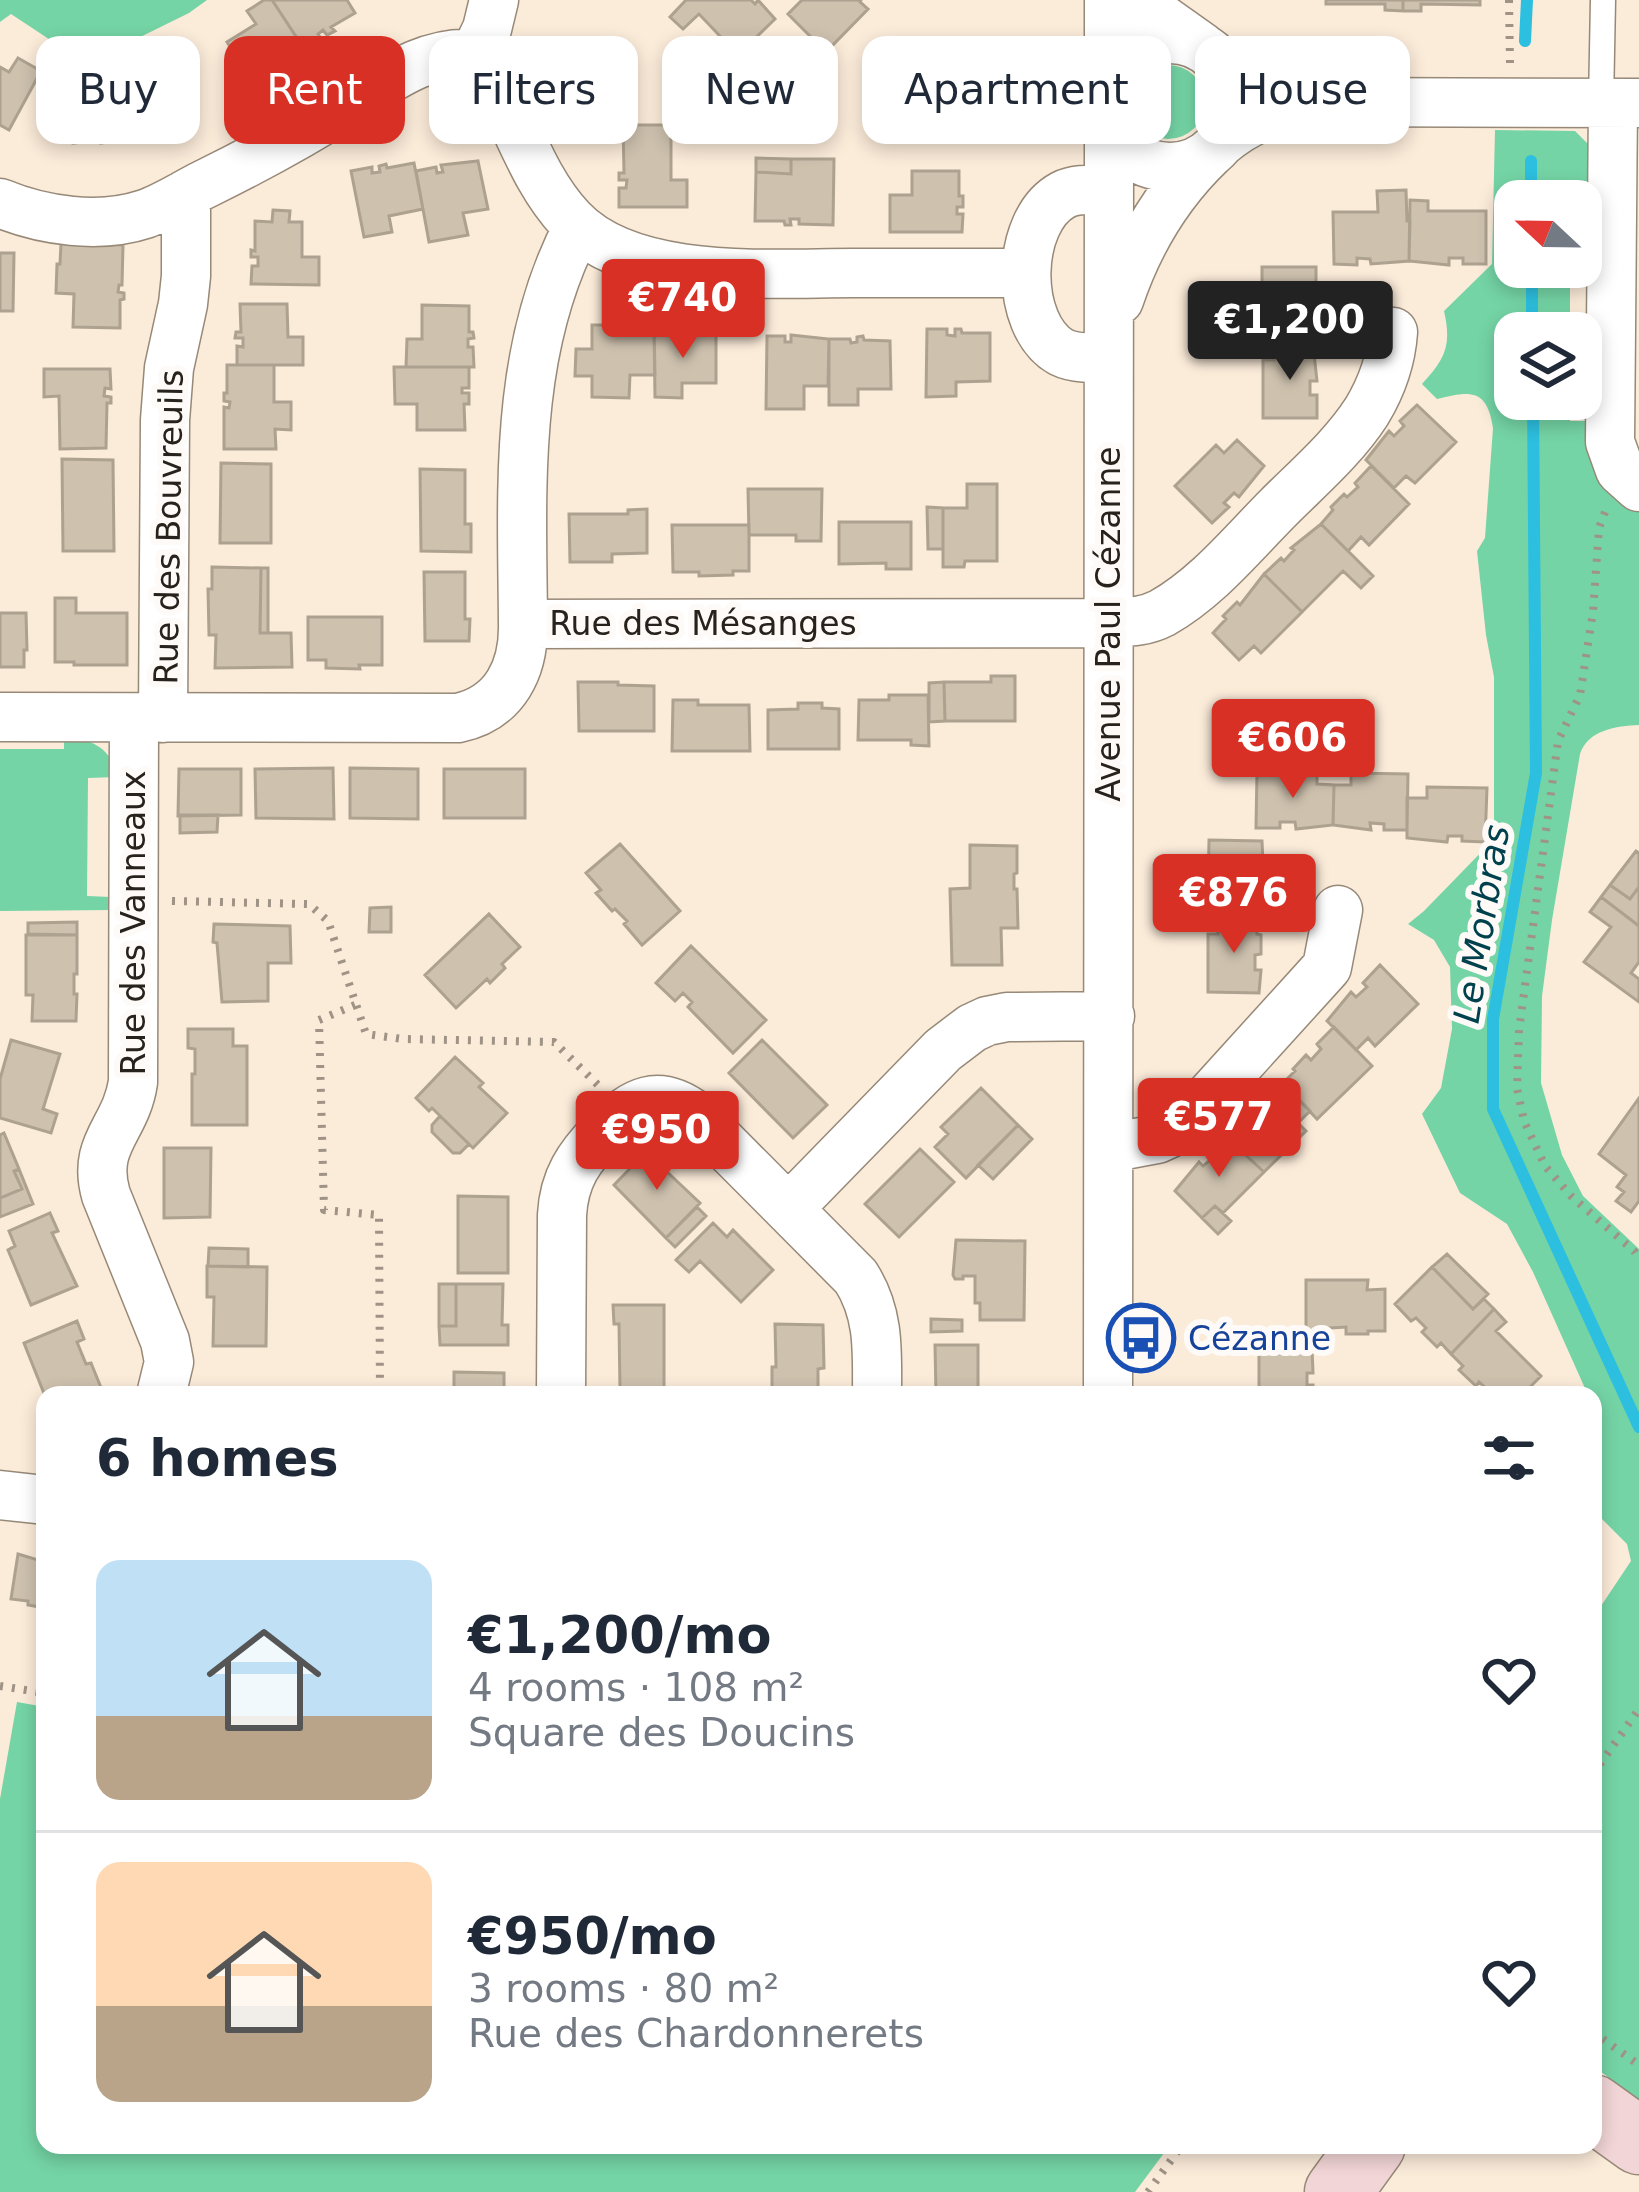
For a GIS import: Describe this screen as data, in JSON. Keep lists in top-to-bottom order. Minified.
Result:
{"streets":{"street":["Rue des Bouvreuils","Rue des Mésanges","Avenue Paul Cézanne","Rue des Vanneaux"]},"crossings":[["Rue des Bouvreuils","Rue des Mésanges"],["Rue des Bouvreuils","Rue des Vanneaux"],["Rue des Mésanges","Avenue Paul Cézanne"],["Rue des Mésanges","Rue des Vanneaux"]],"water":["Le Morbras"],"places":{"bus stop":["Cézanne"]},"north":"left","page":{"chip":["Buy","Rent","Filters","New","Apartment","House"],"price":["€740","€1,200","€606","€876","€577","€950"],"heading":"6 homes","list":[{"name":"€1,200/mo","note":"4 rooms · 108 m² · Square des Doucins"},{"name":"€950/mo","note":"3 rooms · 80 m² · Rue des Chardonnerets"}]}}
